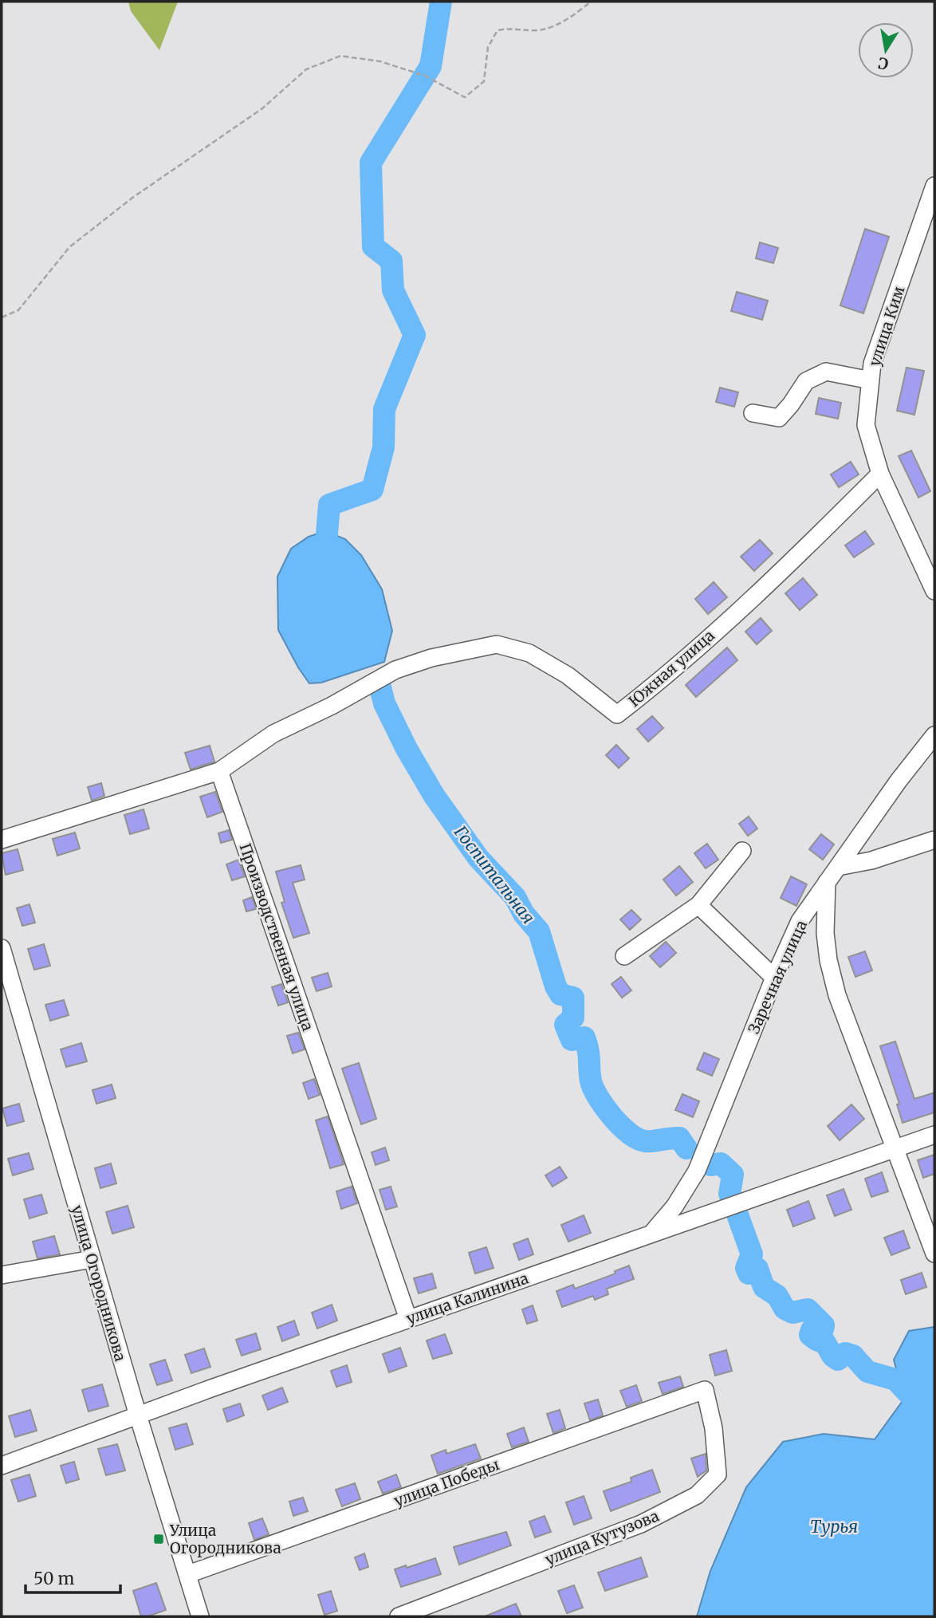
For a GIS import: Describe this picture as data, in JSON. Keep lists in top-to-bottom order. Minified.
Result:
{"streets":{"street":["улица Ким","Южная улица","Производственная улица","Заречная улица","улица Огородникова","улица Калинина","улица Победы","улица Кутузова"]},"crossings":[["улица Ким","Южная улица"],["Южная улица","Производственная улица"],["Производственная улица","улица Калинина"],["Заречная улица","улица Калинина"],["улица Огородникова","улица Калинина"],["улица Огородникова","улица Победы"],["улица Победы","улица Кутузова"]],"water":["Госпитальная","Турья"],"places":{"transit":["Улица Огородникова"]},"scale_bar":"50 m","north":"bottom"}
